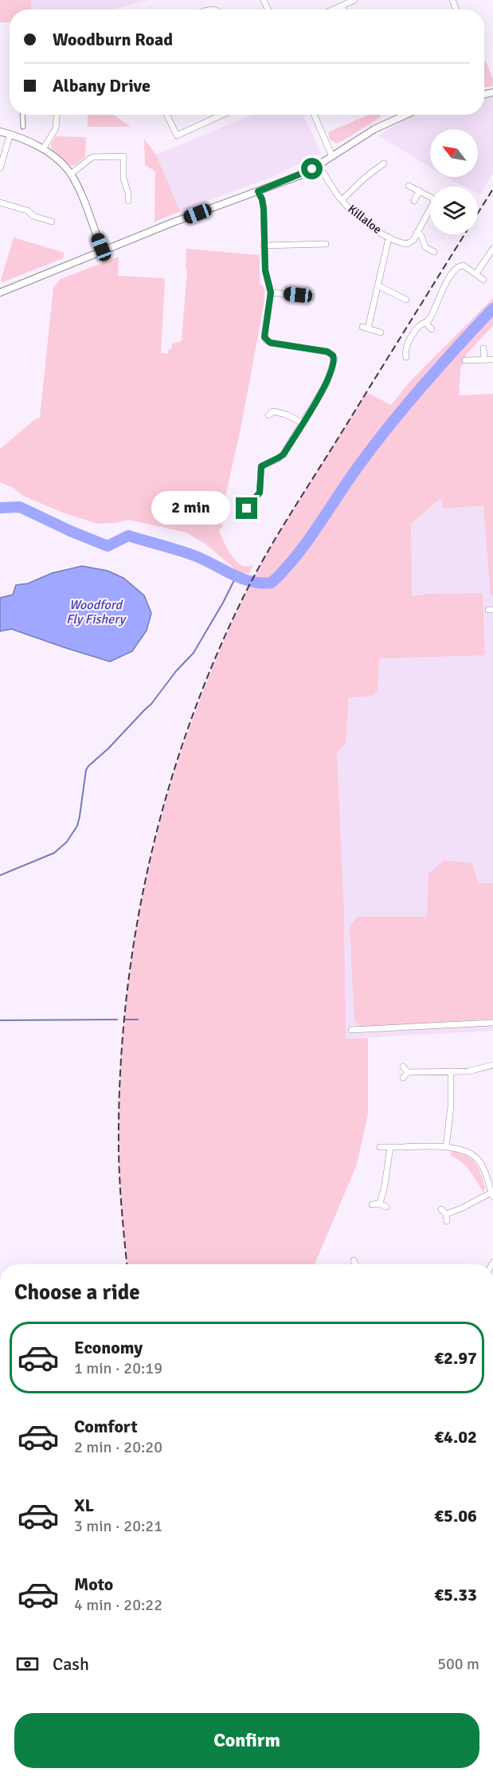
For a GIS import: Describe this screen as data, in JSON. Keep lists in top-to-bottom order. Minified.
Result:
{"streets":{"street":["Killaloe"]},"water":["Woodford Fly Fishery"],"north":"top left","page":{"banner":["Woodburn Road","Albany Drive"],"bubble":"2 min","heading":"Choose a ride","list":[{"name":"Economy","note":"1 min · 20:19","value":"€2.97"},{"name":"Comfort","note":"2 min · 20:20","value":"€4.02"},{"name":"XL","note":"3 min · 20:21","value":"€5.06"},{"name":"Moto","note":"4 min · 20:22","value":"€5.33"}],"pay":["Cash","500 m"],"buttons":"Confirm"}}
